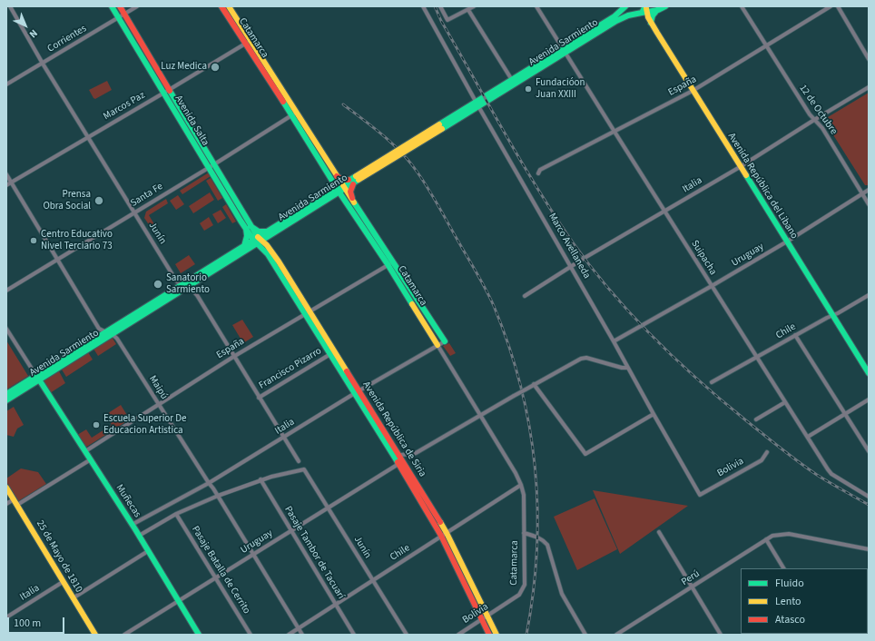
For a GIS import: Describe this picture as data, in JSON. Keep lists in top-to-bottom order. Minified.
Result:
{"streets":{"main road":["Catamarca","Avenida Sarmiento","Avenida Salta","Avenida República del Libano","Avenida República de Siria","Muñecas","25 de Mayo de 1810"],"street":["Corrientes","España","Marcos Paz","12 de Octubre","Italia","Santa Fe","Junín","Marco Avellaneda","Uruguay","Suipacha","Chile","Francisco Pizarro","Maipú","Bolivia","Pasaje Tambor de Tacuarí","Pasaje Batalla de Cerrito","Perú"]},"crossings":[["Catamarca","Avenida Sarmiento"],["Catamarca","España"],["Catamarca","Marcos Paz"],["Catamarca","Italia"],["Catamarca","Santa Fe"],["Catamarca","Uruguay"],["Catamarca","Chile"],["Catamarca","Bolivia"],["Corrientes","Avenida Salta"],["Corrientes","Junín"],["Avenida Sarmiento","Avenida Salta"],["Avenida Sarmiento","Avenida República del Libano"],["Avenida Sarmiento","Junín"],["Avenida Sarmiento","Marco Avellaneda"],["Avenida Sarmiento","Suipacha"],["Avenida Sarmiento","Maipú"],["Avenida Sarmiento","Avenida República de Siria"],["Avenida Sarmiento","Muñecas"],["España","12 de Octubre"],["España","Avenida República del Libano"],["España","Suipacha"],["España","Maipú"],["España","Avenida República de Siria"],["España","Muñecas"],["Marcos Paz","Avenida Salta"],["Marcos Paz","Junín"],["12 de Octubre","Italia"],["12 de Octubre","Uruguay"],["Avenida Salta","Santa Fe"],["Avenida Salta","Avenida República de Siria"],["Italia","Avenida República del Libano"],["Italia","Marco Avellaneda"],["Italia","Suipacha"],["Italia","Maipú"],["Italia","Avenida República de Siria"],["Italia","Muñecas"],["Italia","25 de Mayo de 1810"],["Avenida República del Libano","Uruguay"],["Avenida República del Libano","Chile"],["Santa Fe","Junín"],["Junín","Uruguay"],["Junín","Chile"],["Junín","Pasaje Tambor de Tacuarí"],["Marco Avellaneda","Uruguay"],["Marco Avellaneda","Bolivia"],["Uruguay","Suipacha"],["Uruguay","Maipú"],["Uruguay","Avenida República de Siria"],["Uruguay","Muñecas"],["Uruguay","Pasaje Tambor de Tacuarí"],["Uruguay","Pasaje Batalla de Cerrito"],["Suipacha","Chile"],["Chile","Maipú"],["Chile","Avenida República de Siria"],["Chile","Pasaje Tambor de Tacuarí"],["Francisco Pizarro","Avenida República de Siria"],["Avenida República de Siria","Bolivia"]],"places":["Luz Medica","Fundacióon Juan XXIII","Prensa Obra Social","Centro Educativo Nivel Terciario 73","Sanatorio Sarmiento","Escuela Superior De Educacion Artistica"],"legend":["Fluido","Lento","Atasco"],"scale_bar":"100 m","north":"bottom right"}
